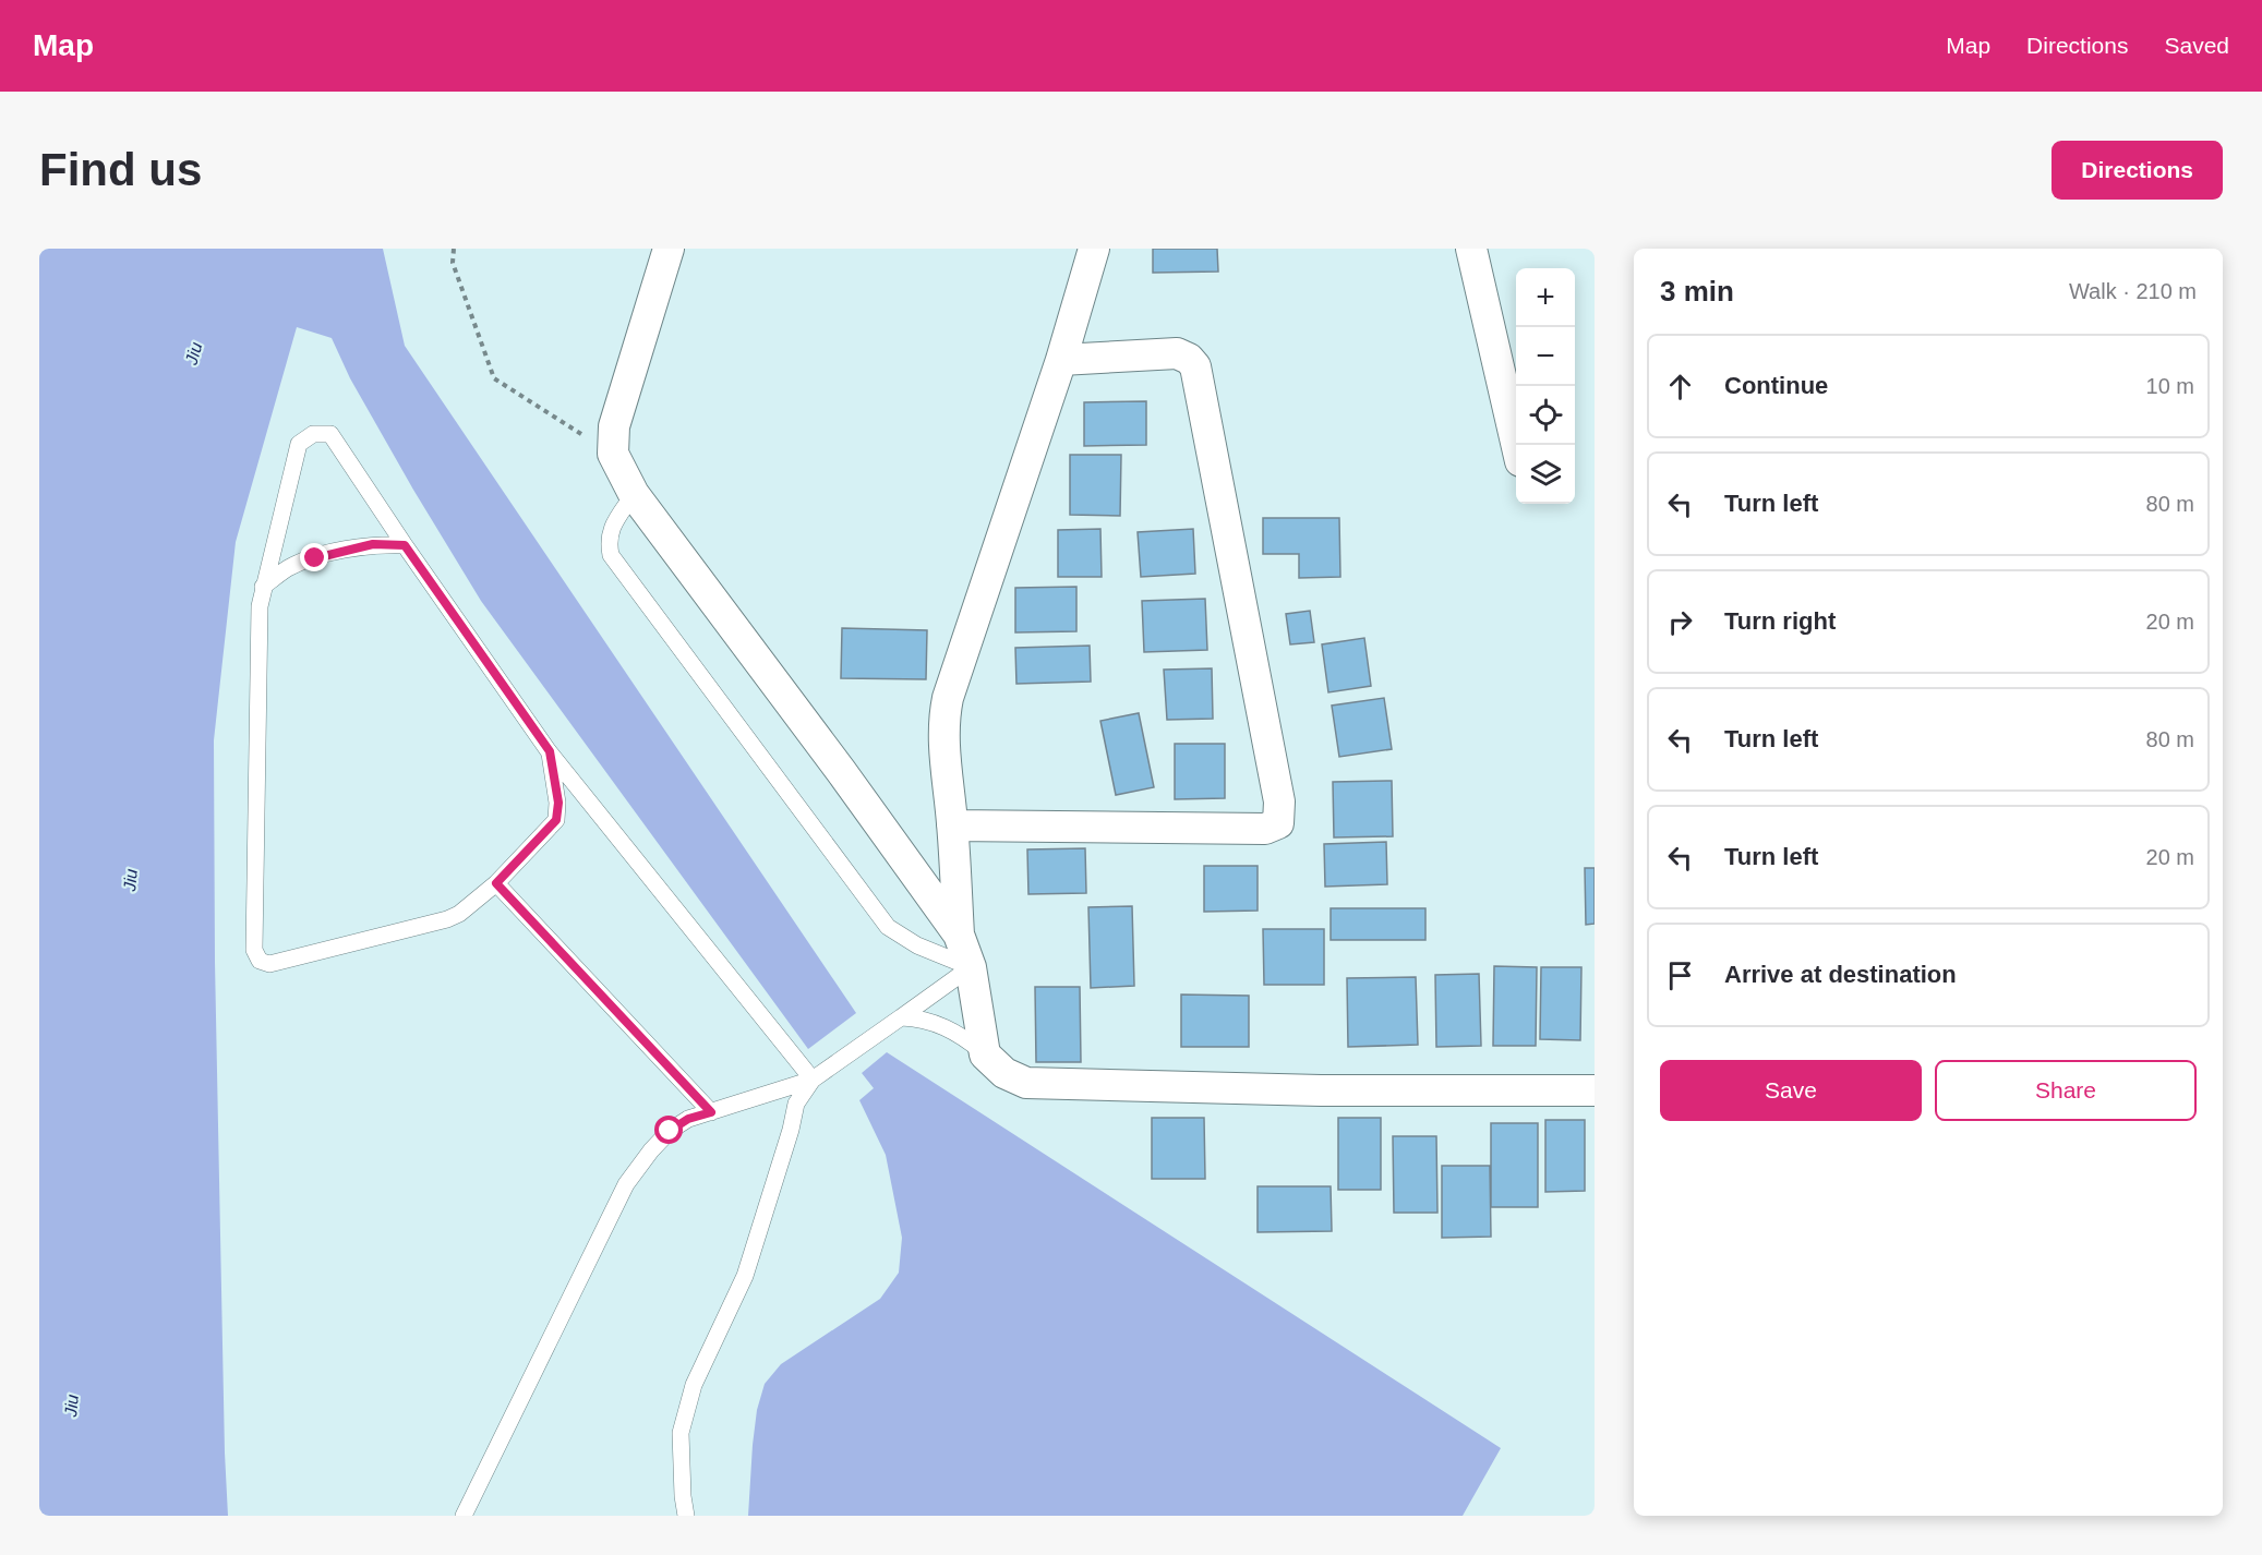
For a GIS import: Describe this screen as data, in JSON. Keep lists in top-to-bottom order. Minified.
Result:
{"water":["Jiu"],"page":{"header":"Map","nav":["Map","Directions","Saved"],"buttons":["Directions",["Save","Share"]],"title":"Find us","heading":["3 min","Walk · 210 m"],"map_buttons":["+","−"],"list":[["Continue","10 m"],["Turn left","80 m"],["Turn right","20 m"],["Turn left","80 m"],["Turn left","20 m"],"Arrive at destination"]}}
